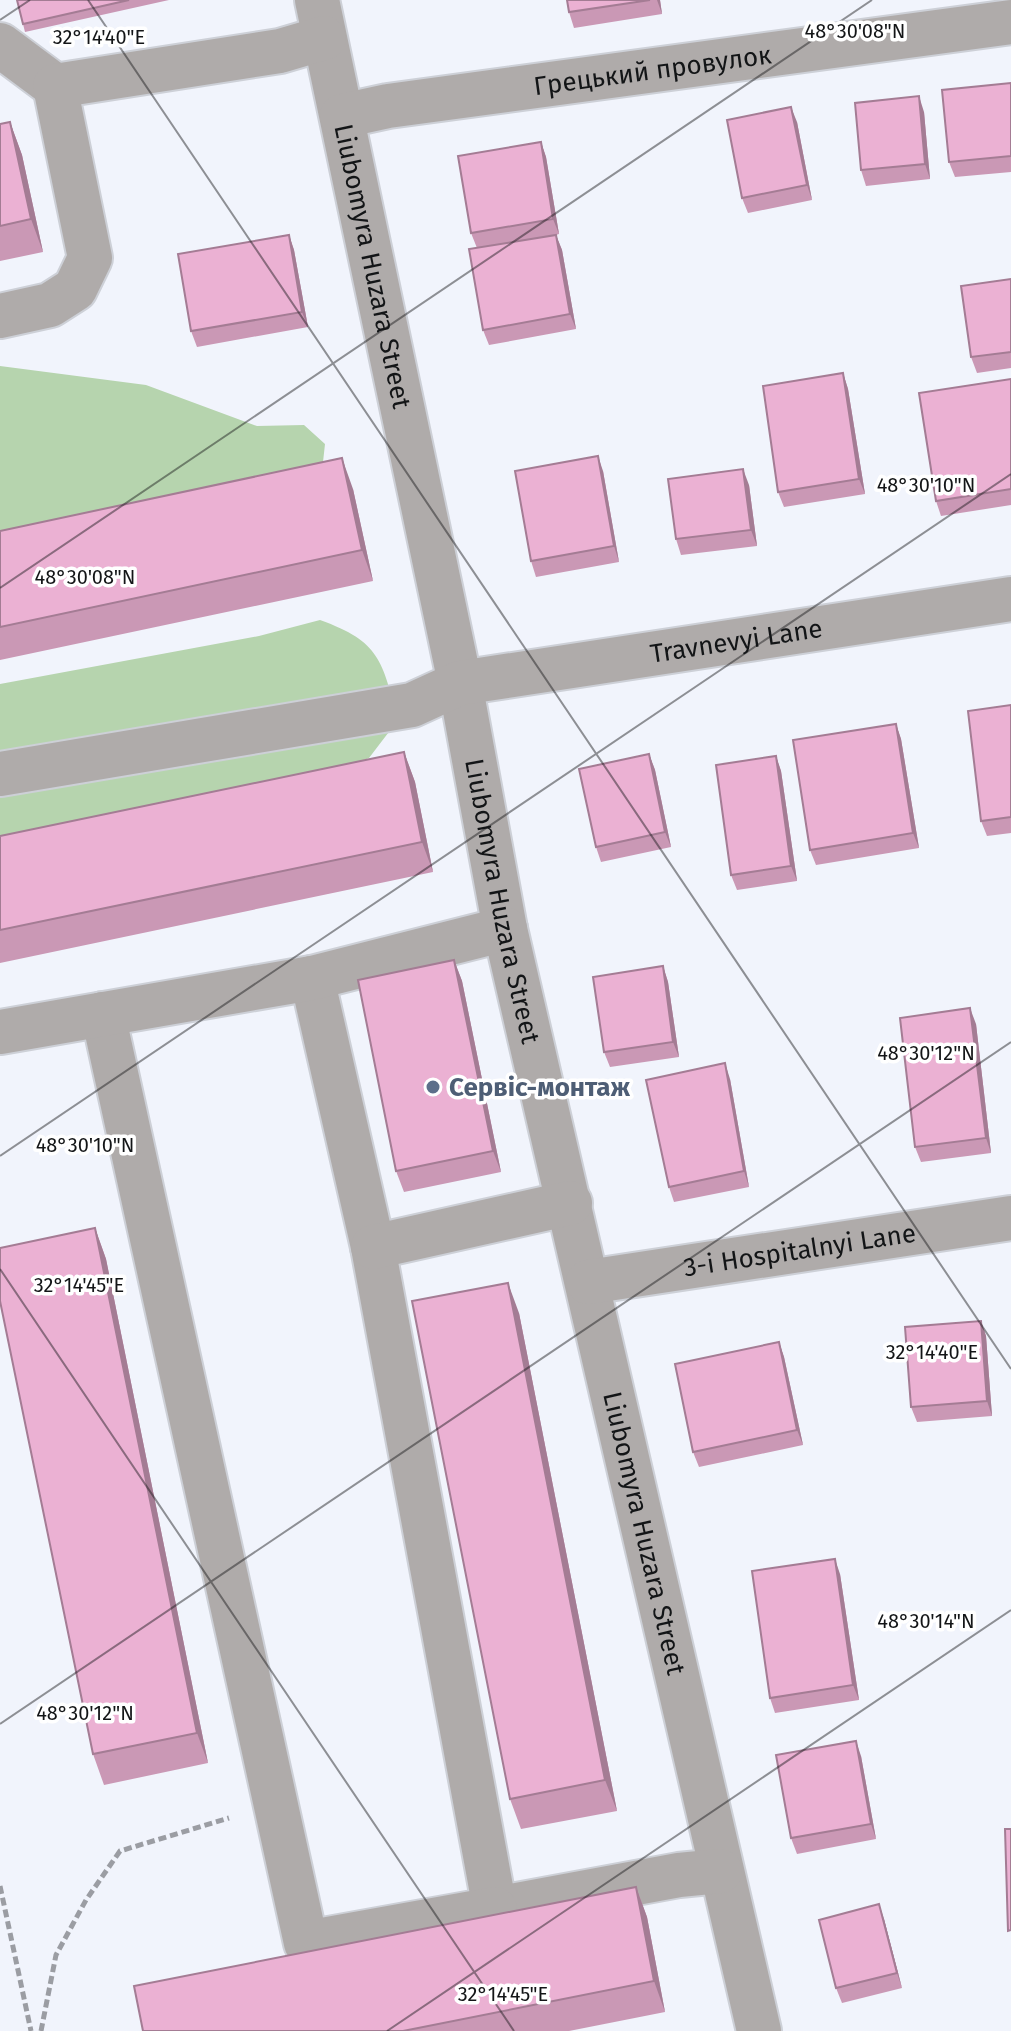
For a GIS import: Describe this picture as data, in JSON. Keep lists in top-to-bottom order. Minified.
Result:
{"streets":{"street":["Грецький провулок","Liubomyra Huzara Street","Travnevyi Lane","3-i Hospitalnyi Lane"]},"crossings":[["Грецький провулок","Liubomyra Huzara Street"],["Liubomyra Huzara Street","Travnevyi Lane"],["Liubomyra Huzara Street","3-i Hospitalnyi Lane"]],"places":["Сервіс-монтаж"],"coordinates":["48°30'08\"N","32°14'40\"E","48°30'10\"N","48°30'12\"N","32°14'45\"E","48°30'14\"N"]}
